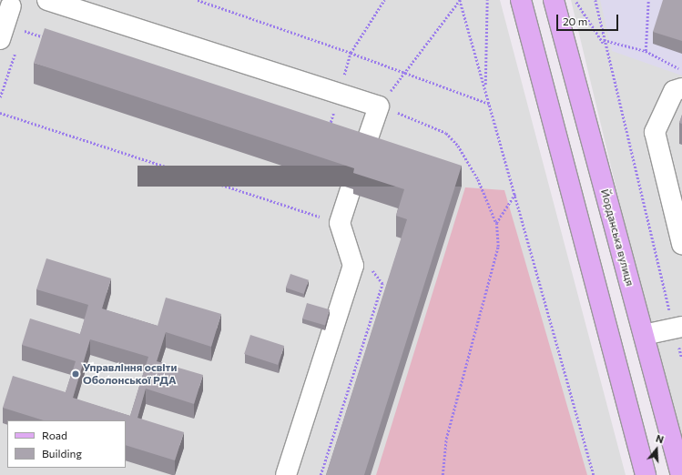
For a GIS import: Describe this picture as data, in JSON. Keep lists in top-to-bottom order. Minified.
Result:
{"streets":{"main road":["Йорданська вулиця"]},"places":["Управління освіти Оболонської РДА"],"legend":["Road","Building"],"scale_bar":"20 m","north":"top"}
